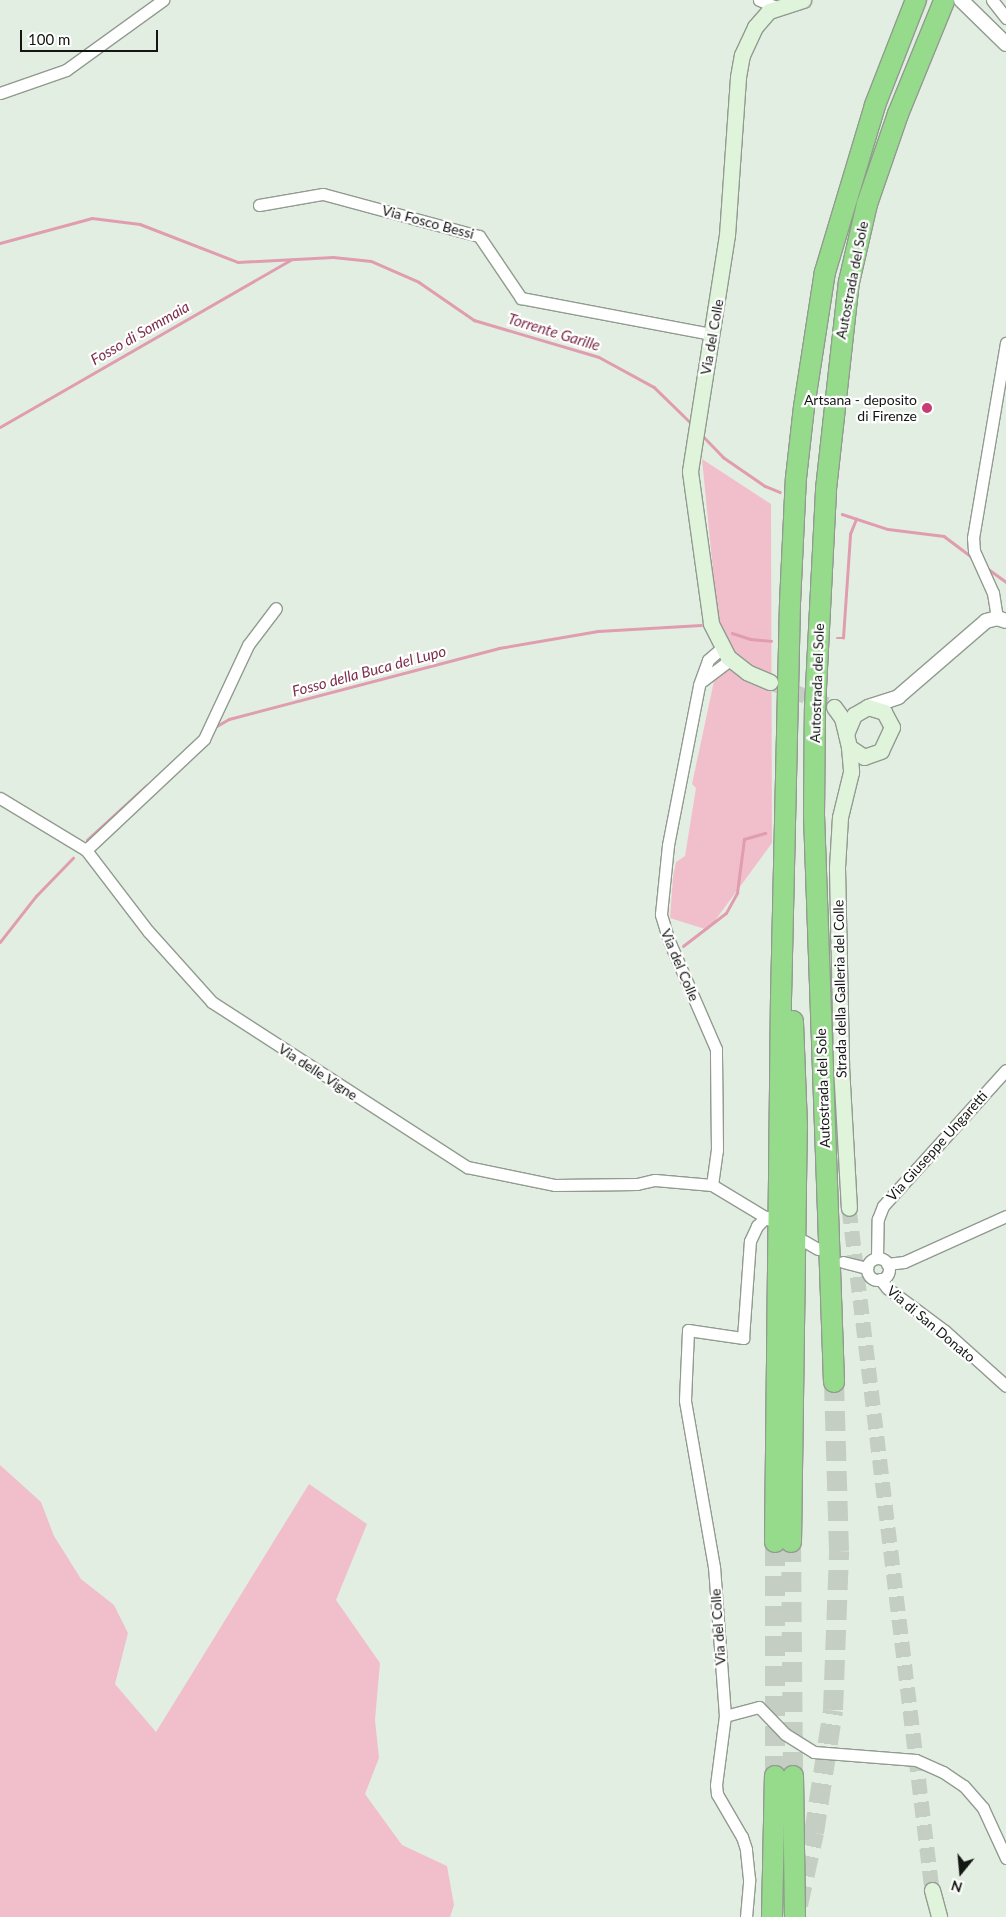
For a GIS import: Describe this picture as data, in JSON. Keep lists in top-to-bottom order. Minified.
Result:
{"streets":{"highway":["Autostrada del Sole"],"main road":["Via del Colle","Strada della Galleria del Colle"],"street":["Via Fosco Bessi","Via delle Vigne","Via Giuseppe Ungaretti","Via di San Donato"]},"crossings":[["Via Fosco Bessi","Via del Colle"],["Via del Colle","Via delle Vigne"],["Via Giuseppe Ungaretti","Via di San Donato"]],"water":["Torrente Garille","Fosso di Sommaia","Fosso della Buca del Lupo"],"places":["Artsana - deposito di Firenze"],"scale_bar":"100 m","north":"bottom"}
